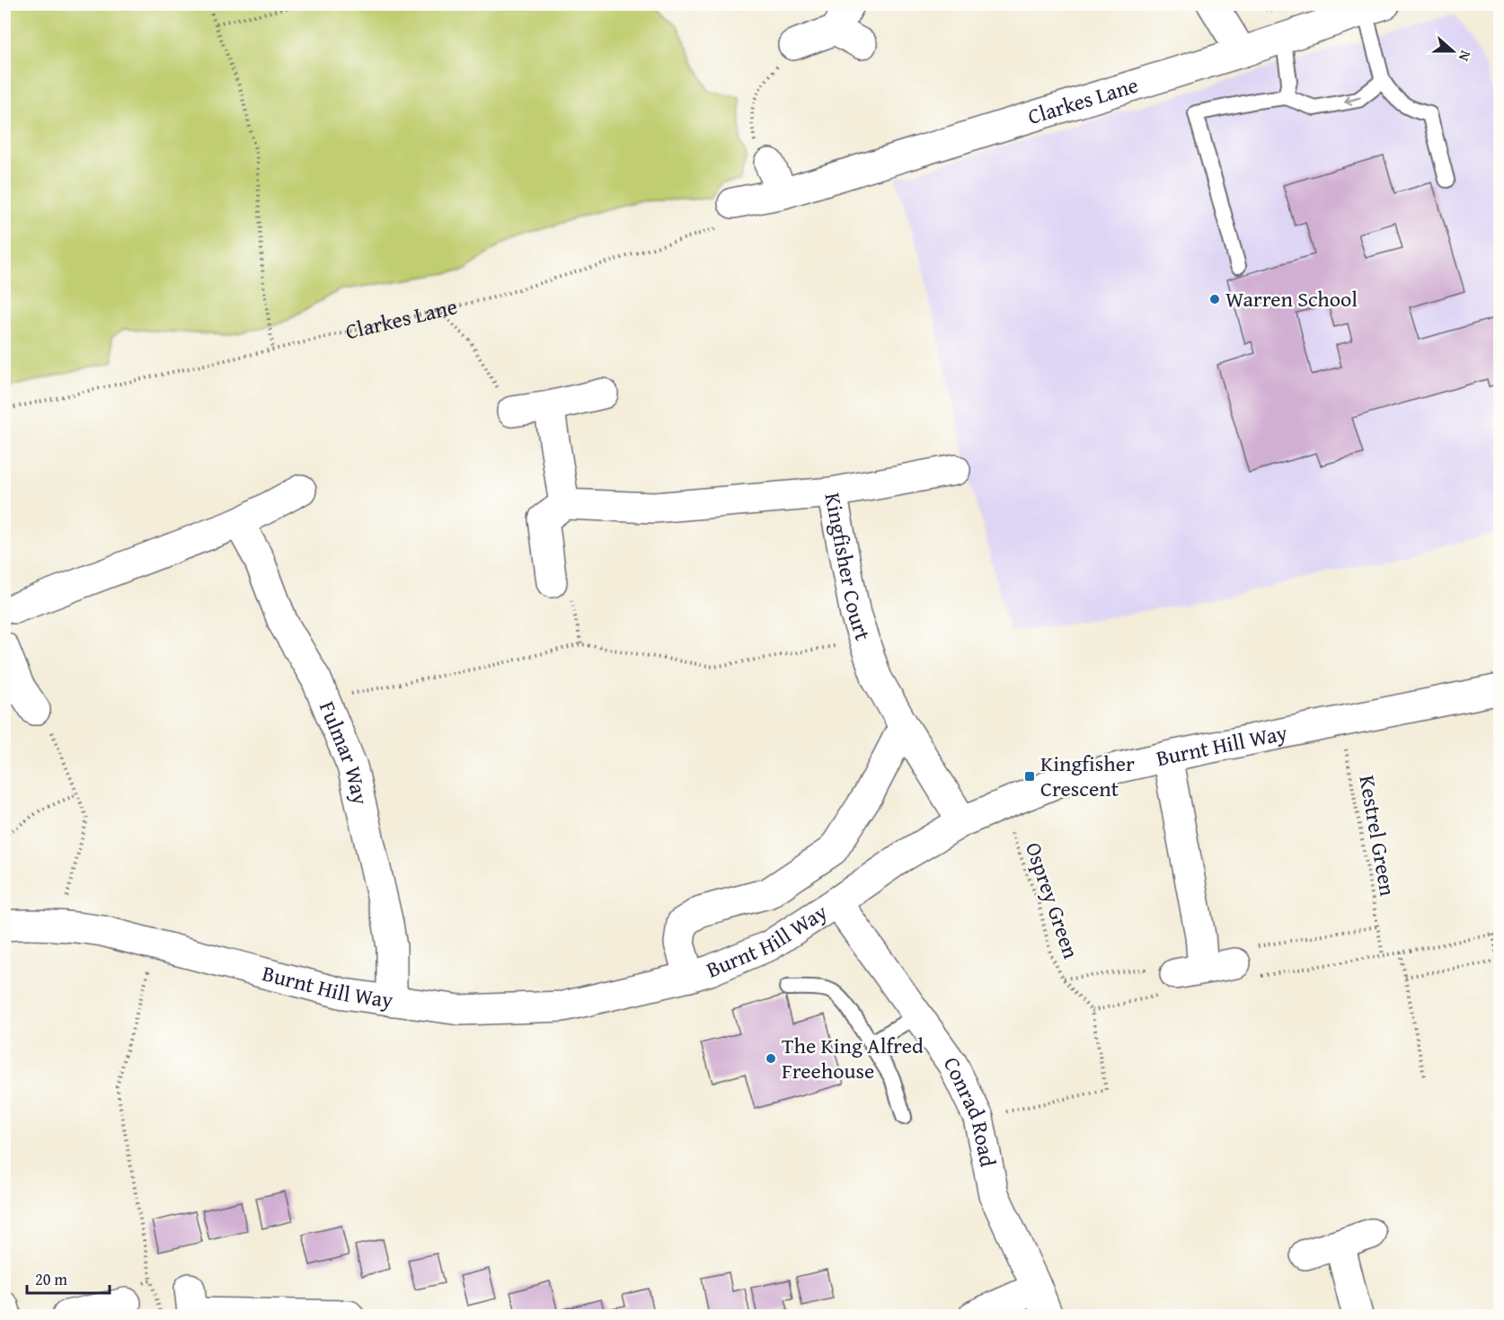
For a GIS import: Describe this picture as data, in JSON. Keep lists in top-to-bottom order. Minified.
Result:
{"streets":{"street":["Clarkes Lane","Kingfisher Court","Burnt Hill Way","Fulmar Way","Conrad Road"],"path":["Kestrel Green","Osprey Green"]},"crossings":[["Kingfisher Court","Burnt Hill Way"],["Burnt Hill Way","Fulmar Way"],["Burnt Hill Way","Conrad Road"]],"places":{"other":["Warren School","The King Alfred Freehouse"],"transit":["Kingfisher Crescent"]},"scale_bar":"20 m","north":"right"}
